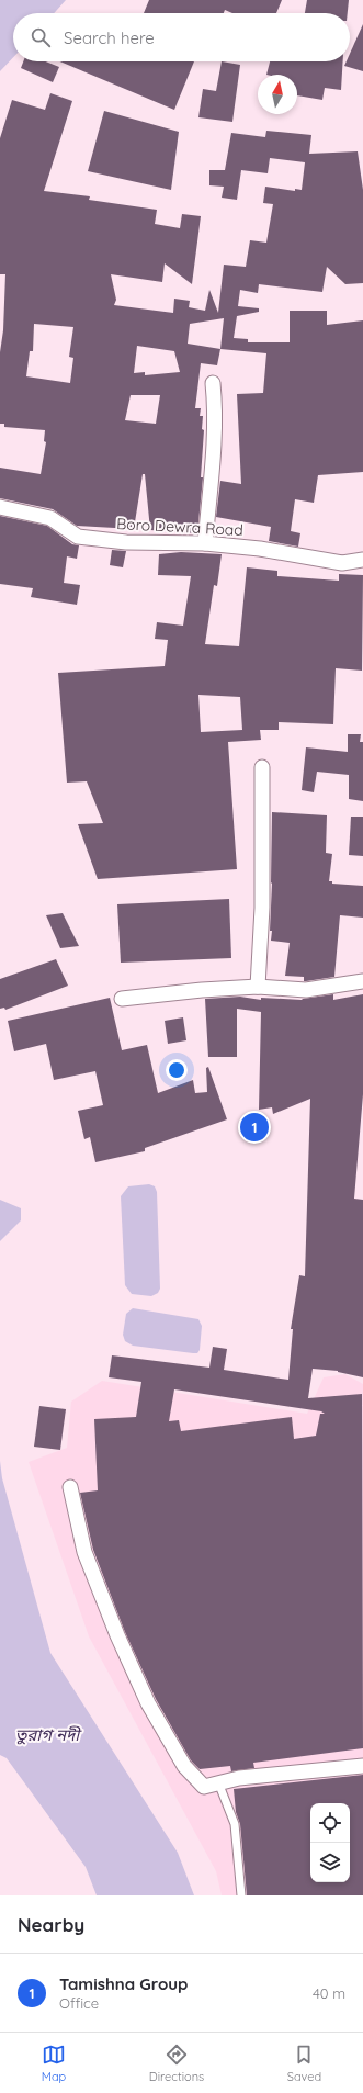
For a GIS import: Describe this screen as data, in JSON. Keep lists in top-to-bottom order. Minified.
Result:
{"streets":{"street":["Boro Dewra Road"]},"water":["তুরাগ নদী"],"north":"top","page":{"search":"Search here","pins":"1","heading":"Nearby","list":[{"mark":"1","name":"Tamishna Group","note":"Office","value":"40 m"}],"nav":["Map","Directions","Saved"]}}
